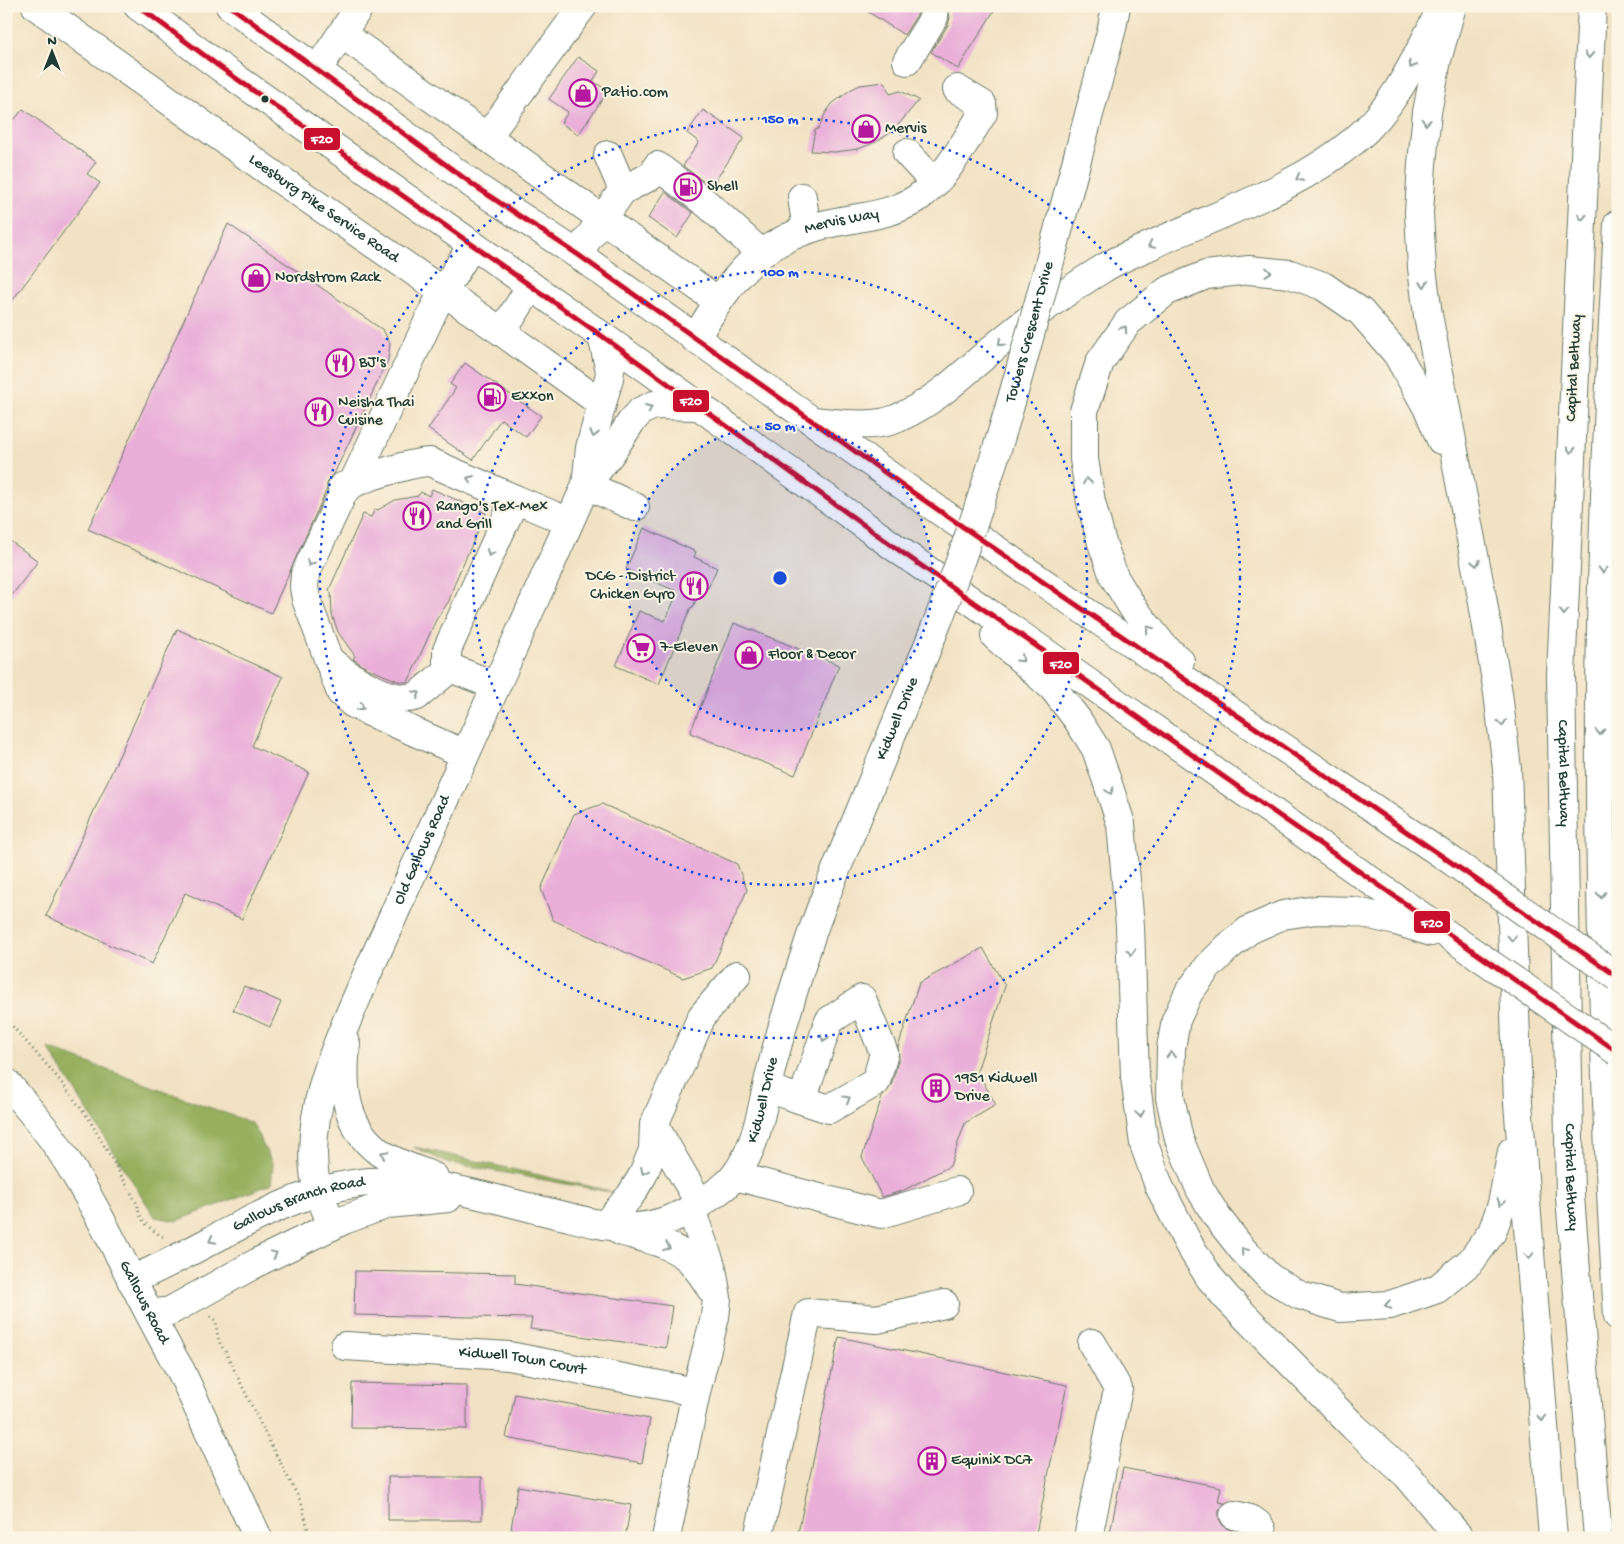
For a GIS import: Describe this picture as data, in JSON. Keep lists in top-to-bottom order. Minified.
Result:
{"streets":{"main road":["Leesburg Pike Service Road","Mervis Way","Towers Crescent Drive","Capital Beltway","Kidwell Drive","Old Gallows Road","Gallows Branch Road","Gallows Road","Kidwell Town Court"]},"crossings":[["Leesburg Pike Service Road","Old Gallows Road"],["Towers Crescent Drive","Kidwell Drive"],["Kidwell Drive","Gallows Branch Road"],["Old Gallows Road","Gallows Branch Road"],["Gallows Branch Road","Gallows Road"]],"places":{"shop":["Patio.com","Mervis","Nordstrom Rack","Floor & Decor"],"fuel station":["Shell","Exxon"],"restaurant":["BJ's","Neisha Thai Cuisine","Rango's Tex-Mex and Grill","DCG - District Chicken Gyro"],"supermarket":["7-Eleven"],"building":["1951 Kidwell Drive","Equinix DC7"]},"lines":["transit line F20"],"north":"top","rings":["150 m","100 m","50 m"]}
